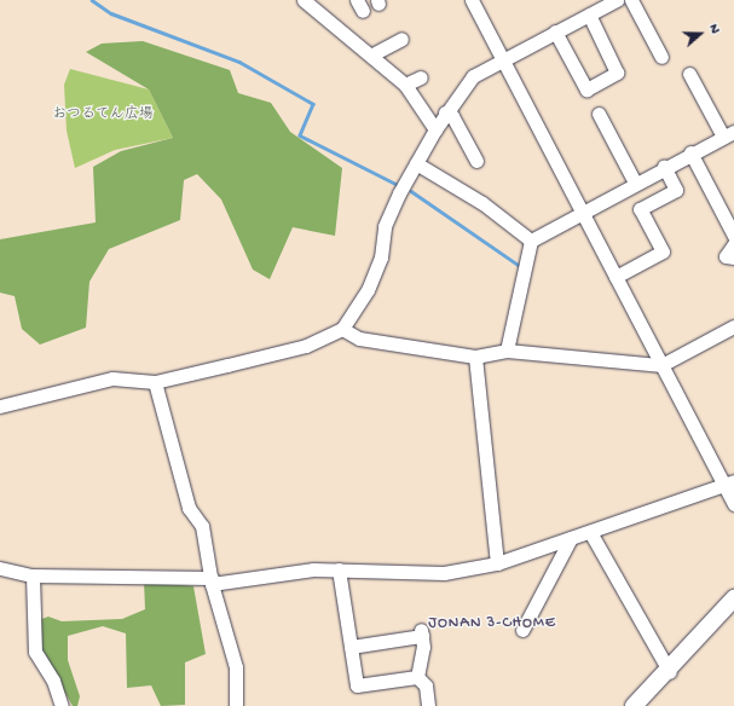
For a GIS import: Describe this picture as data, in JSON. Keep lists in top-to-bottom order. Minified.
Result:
{"districts":["JONAN 3-CHOME"],"parks":["おつるてん広場"],"north":"right"}
